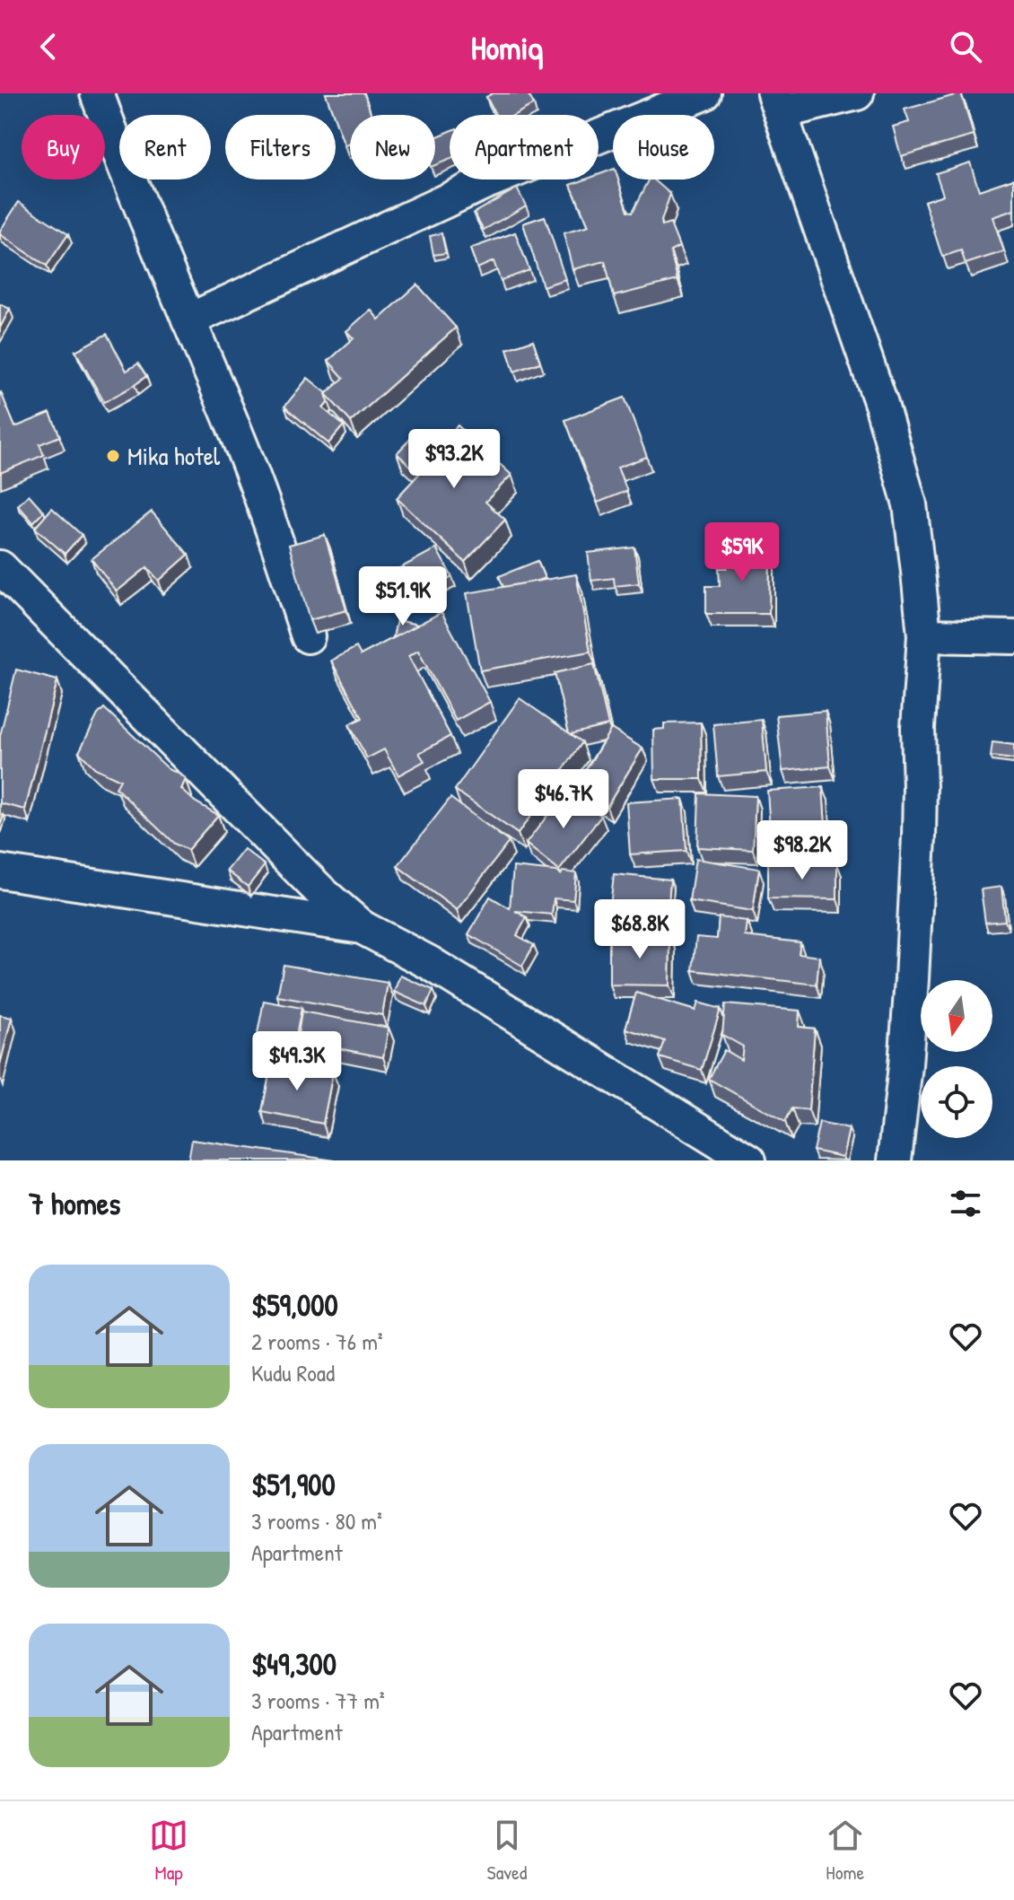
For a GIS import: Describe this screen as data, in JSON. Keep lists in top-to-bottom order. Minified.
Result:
{"places":["Mika hotel"],"north":"bottom","page":{"header":"Homiq","chip":["Buy","Rent","Filters","New","Apartment","House"],"price":["$93.2K","$59K","$51.9K","$46.7K","$98.2K","$68.8K","$49.3K"],"heading":"7 homes","list":[{"name":"$59,000","note":"2 rooms · 76 m² · Kudu Road"},{"name":"$51,900","note":"3 rooms · 80 m² · Apartment"},{"name":"$49,300","note":"3 rooms · 77 m² · Apartment"}],"tabs":["Map","Saved","Home"]}}
